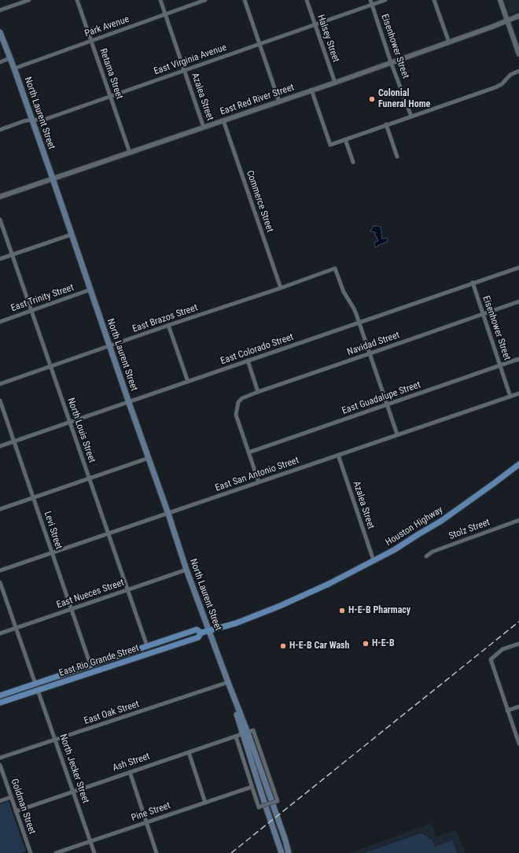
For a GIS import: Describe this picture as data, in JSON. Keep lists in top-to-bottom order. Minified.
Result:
{"streets":{"main road":["North Laurent Street","Houston Highway","East Rio Grande Street"],"street":["Park Avenue","Halsey Street","Eisenhower Street","East Virginia Avenue","Retama Street","Azalea Street","East Red River Street","Commerce Street","East Trinity Street","East Brazos Street","Navidad Street","East Colorado Street","East Guadalupe Street","North Louis Street","East San Antonio Street","Stolz Street","Levi Street","East Nueces Street","East Oak Street","Ash Street","North Jecker Street","Goldman Street","Pine Street"]},"crossings":[["Park Avenue","Retama Street"],["Park Avenue","Azalea Street"],["Park Avenue","North Laurent Street"],["Halsey Street","East Virginia Avenue"],["Halsey Street","East Red River Street"],["Eisenhower Street","East Virginia Avenue"],["Eisenhower Street","East Red River Street"],["Eisenhower Street","Navidad Street"],["Eisenhower Street","East Colorado Street"],["Eisenhower Street","East Guadalupe Street"],["Eisenhower Street","East San Antonio Street"],["East Virginia Avenue","Retama Street"],["East Virginia Avenue","Azalea Street"],["East Virginia Avenue","North Laurent Street"],["Retama Street","East Red River Street"],["Azalea Street","East Red River Street"],["Azalea Street","East San Antonio Street"],["Azalea Street","Houston Highway"],["East Red River Street","North Laurent Street"],["East Red River Street","Commerce Street"],["North Laurent Street","East Trinity Street"],["North Laurent Street","East Brazos Street"],["North Laurent Street","East Colorado Street"],["North Laurent Street","East San Antonio Street"],["North Laurent Street","East Nueces Street"],["North Laurent Street","East Rio Grande Street"],["North Laurent Street","East Oak Street"],["North Laurent Street","Ash Street"],["Commerce Street","East Brazos Street"],["East Trinity Street","North Louis Street"],["East Brazos Street","East Colorado Street"],["East Brazos Street","North Louis Street"],["Navidad Street","East Guadalupe Street"],["East Colorado Street","North Louis Street"],["East Colorado Street","Levi Street"],["North Louis Street","East San Antonio Street"],["North Louis Street","East Nueces Street"],["North Louis Street","East Rio Grande Street"],["East San Antonio Street","Levi Street"],["Houston Highway","East Rio Grande Street"],["Levi Street","East Nueces Street"],["Levi Street","East Rio Grande Street"],["East Rio Grande Street","North Jecker Street"],["East Oak Street","North Jecker Street"],["Ash Street","North Jecker Street"],["Ash Street","Goldman Street"],["North Jecker Street","Pine Street"]],"places":["Colonial Funeral Home","H-E-B Pharmacy","H-E-B","H-E-B Car Wash"]}
